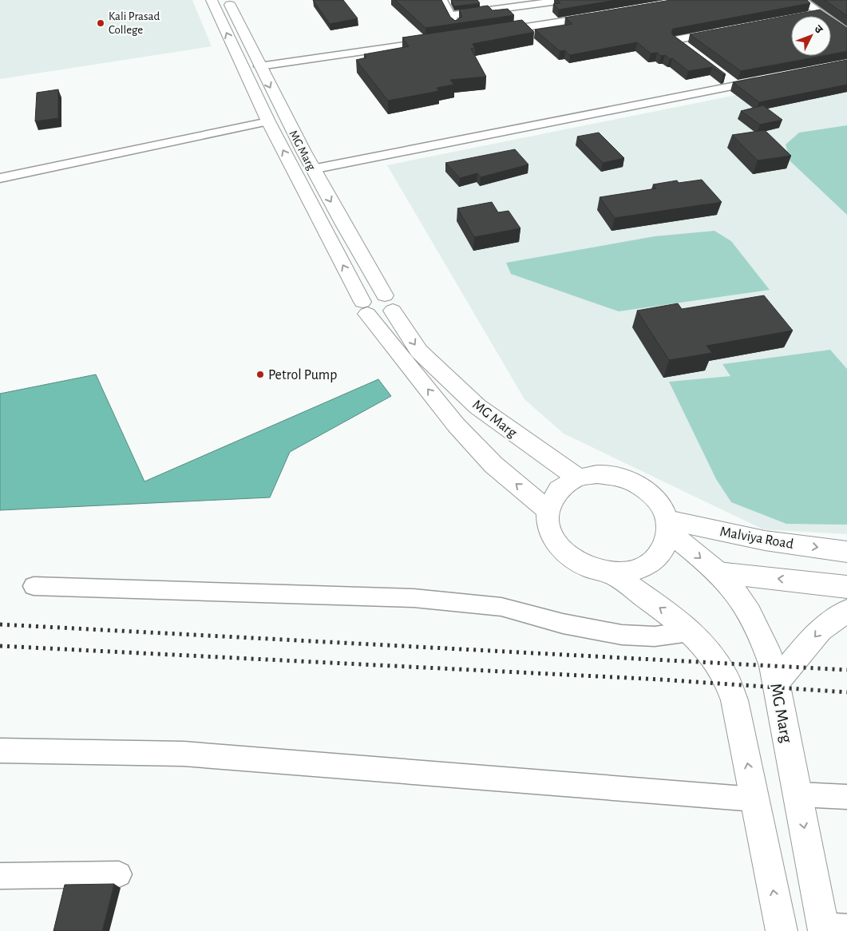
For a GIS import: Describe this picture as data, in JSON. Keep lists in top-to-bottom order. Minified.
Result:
{"streets":{"main road":["MG Marg","Malviya Road"]},"crossings":[["MG Marg","Malviya Road"]],"places":["Kali Prasad College","Petrol Pump"],"north":"top right"}
